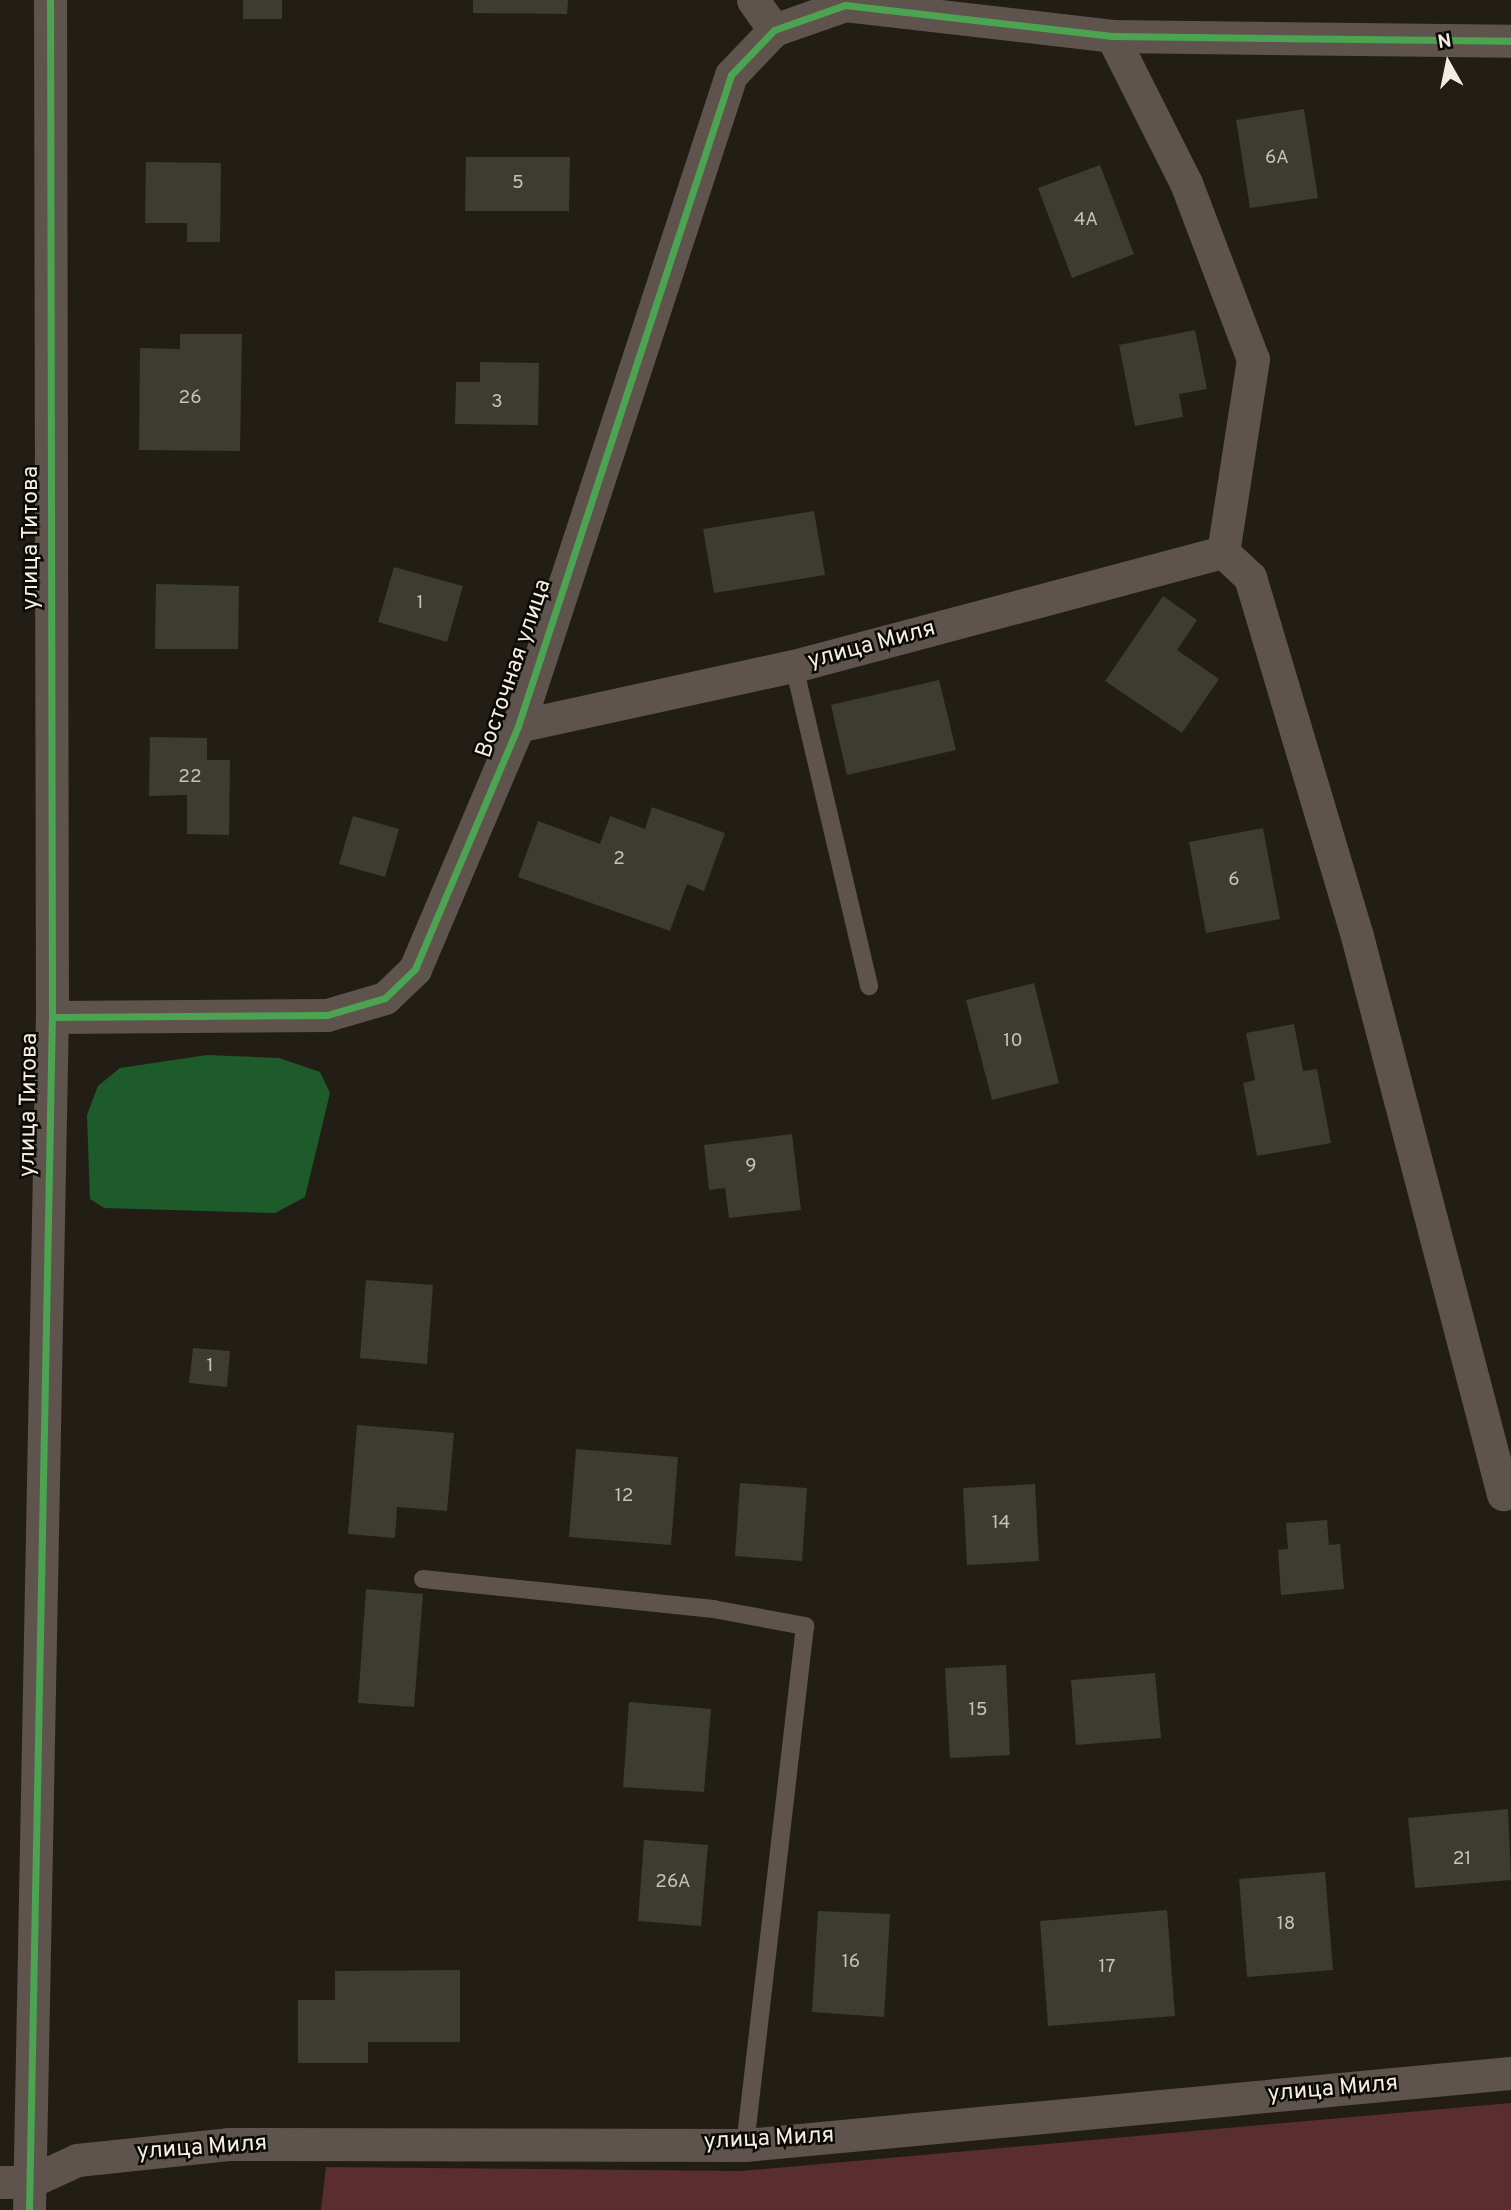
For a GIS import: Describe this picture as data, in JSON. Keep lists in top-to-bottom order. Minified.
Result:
{"streets":{"street":["улица Титова","улица Миля","Восточная улица"]},"crossings":[["улица Титова","улица Миля"],["улица Титова","Восточная улица"],["улица Миля","Восточная улица"]],"house_numbers":["6А","5","4А","26","3","1","22","2","6","10","9","1","12","14","15","21","26А","18","16","17"],"north":"top"}
